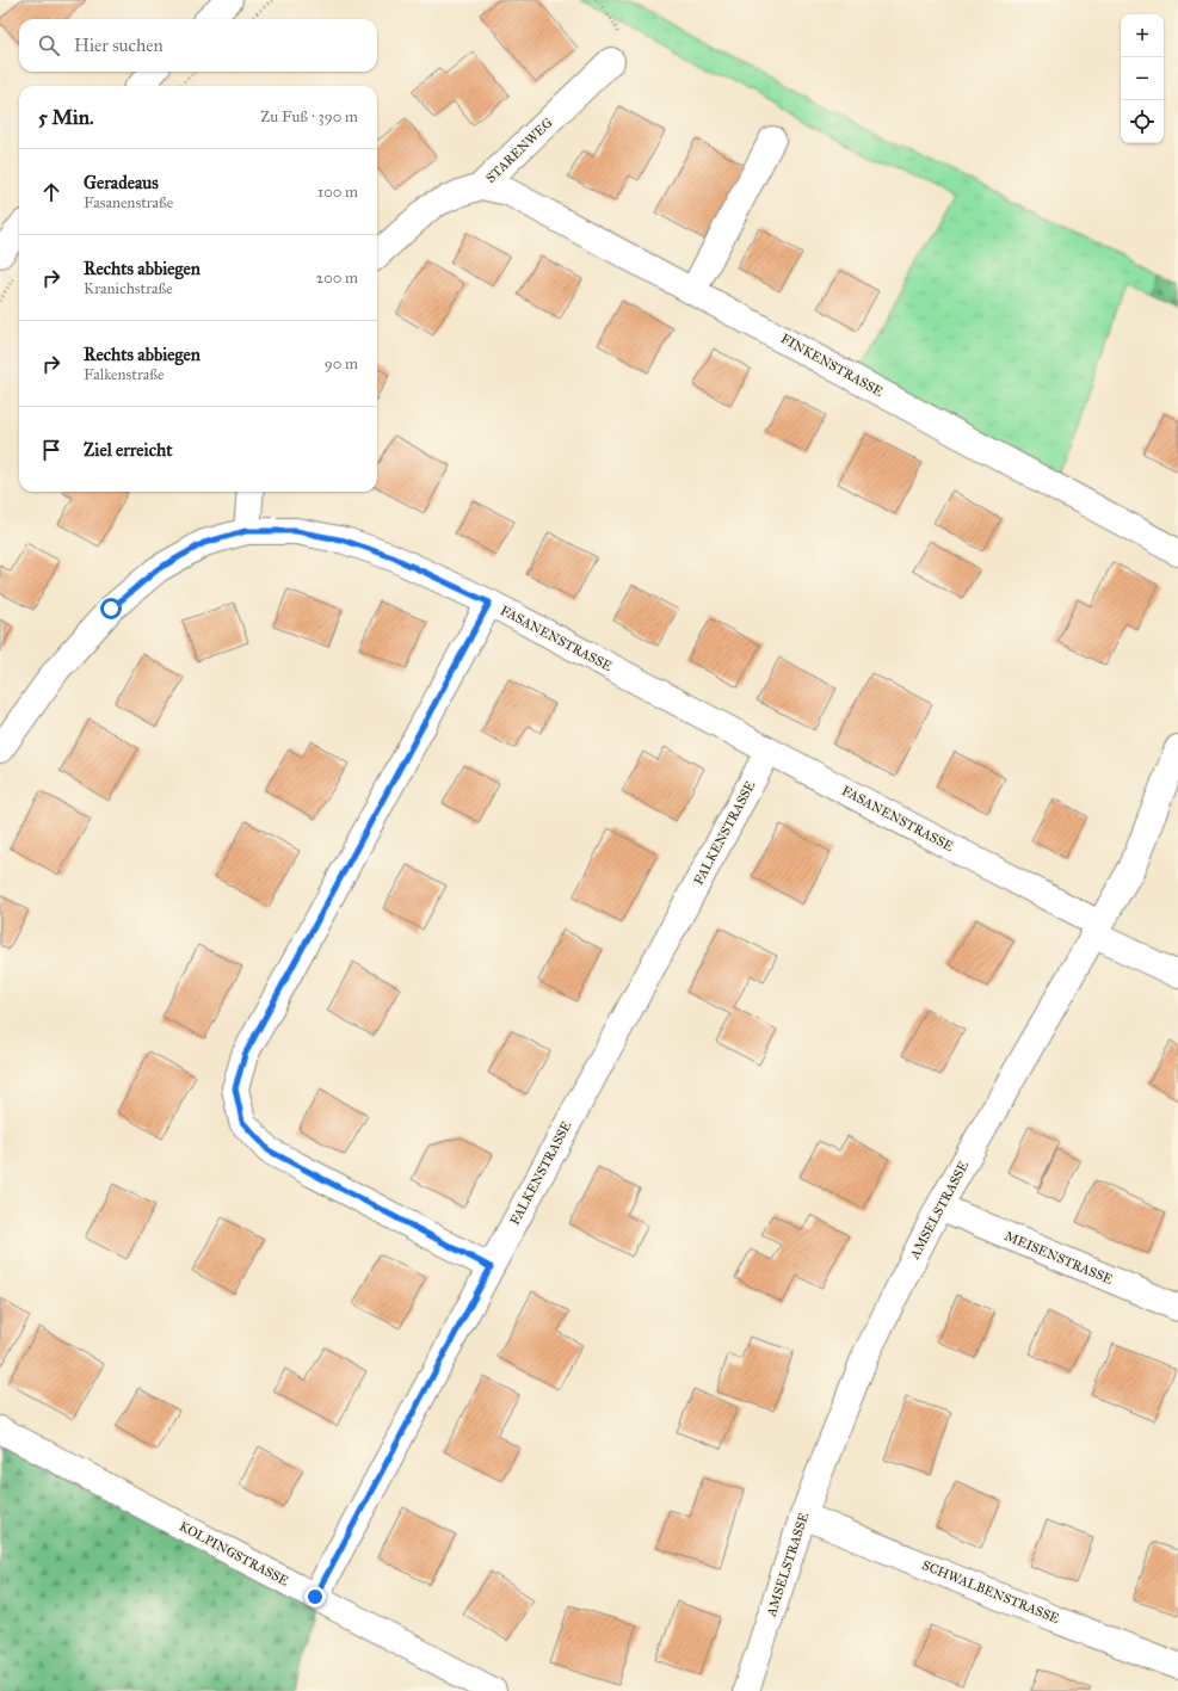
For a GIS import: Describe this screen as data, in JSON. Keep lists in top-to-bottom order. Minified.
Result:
{"streets":{"street":["STARENWEG","FINKENSTRASSE","FASANENSTRASSE","FALKENSTRASSE","AMSELSTRASSE","MEISENSTRASSE","KOLPINGSTRASSE","SCHWALBENSTRASSE"]},"crossings":[["STARENWEG","FINKENSTRASSE"],["FASANENSTRASSE","FALKENSTRASSE"],["FASANENSTRASSE","AMSELSTRASSE"],["FALKENSTRASSE","KOLPINGSTRASSE"],["AMSELSTRASSE","MEISENSTRASSE"],["AMSELSTRASSE","SCHWALBENSTRASSE"]],"page":{"map_buttons":["+","−"],"search":"Hier suchen","heading":["5 Min.","Zu Fuß · 390 m"],"list":[["Geradeaus","Fasanenstraße","100 m"],["Rechts abbiegen","Kranichstraße","200 m"],["Rechts abbiegen","Falkenstraße","90 m"],"Ziel erreicht"]}}
